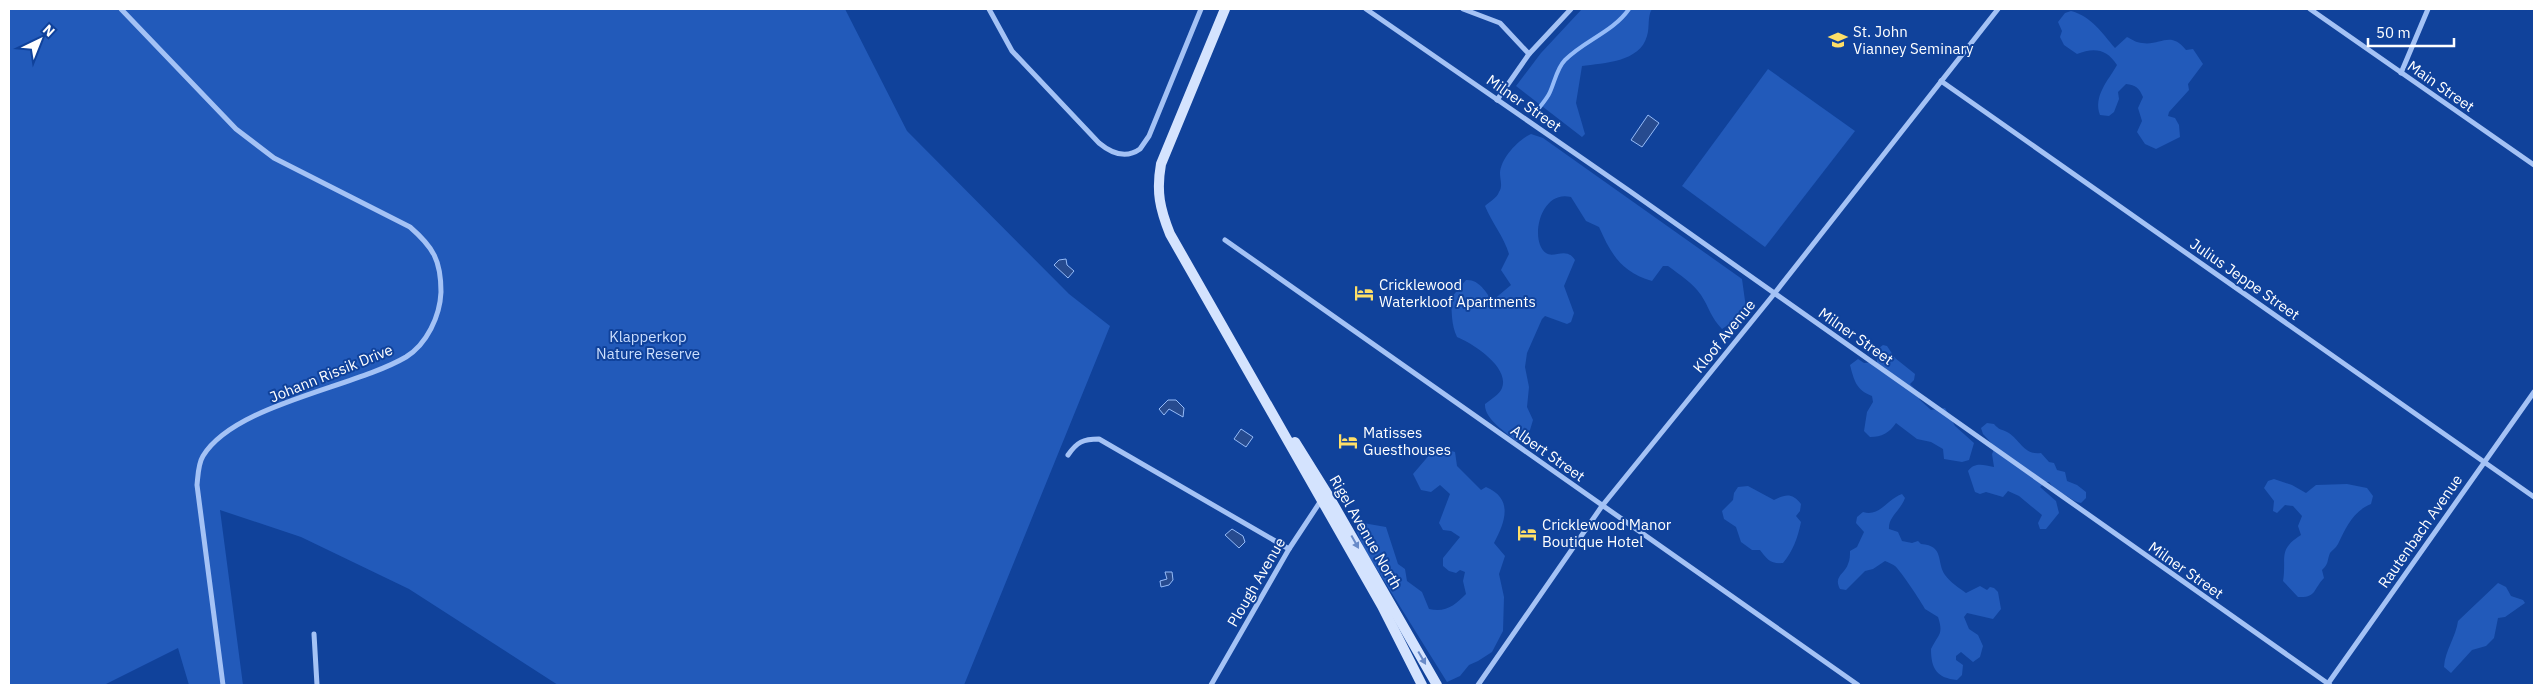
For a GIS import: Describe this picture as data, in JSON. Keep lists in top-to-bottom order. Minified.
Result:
{"streets":{"main road":["Rigel Avenue North"],"street":["Main Street","Milner Street","Julius Jeppe Street","Kloof Avenue","Johann Rissik Drive","Albert Street","Rautenbach Avenue","Plough Avenue"]},"crossings":[["Milner Street","Kloof Avenue"],["Milner Street","Rautenbach Avenue"],["Julius Jeppe Street","Kloof Avenue"],["Julius Jeppe Street","Rautenbach Avenue"],["Kloof Avenue","Albert Street"],["Rigel Avenue North","Plough Avenue"]],"parks":["Klapperkop Nature Reserve"],"places":{"school or university":["St. John Vianney Seminary"],"hotel":["Cricklewood Waterkloof Apartments","Matisses Guesthouses","Cricklewood Manor Boutique Hotel"]},"scale_bar":"50 m","north":"top right"}
